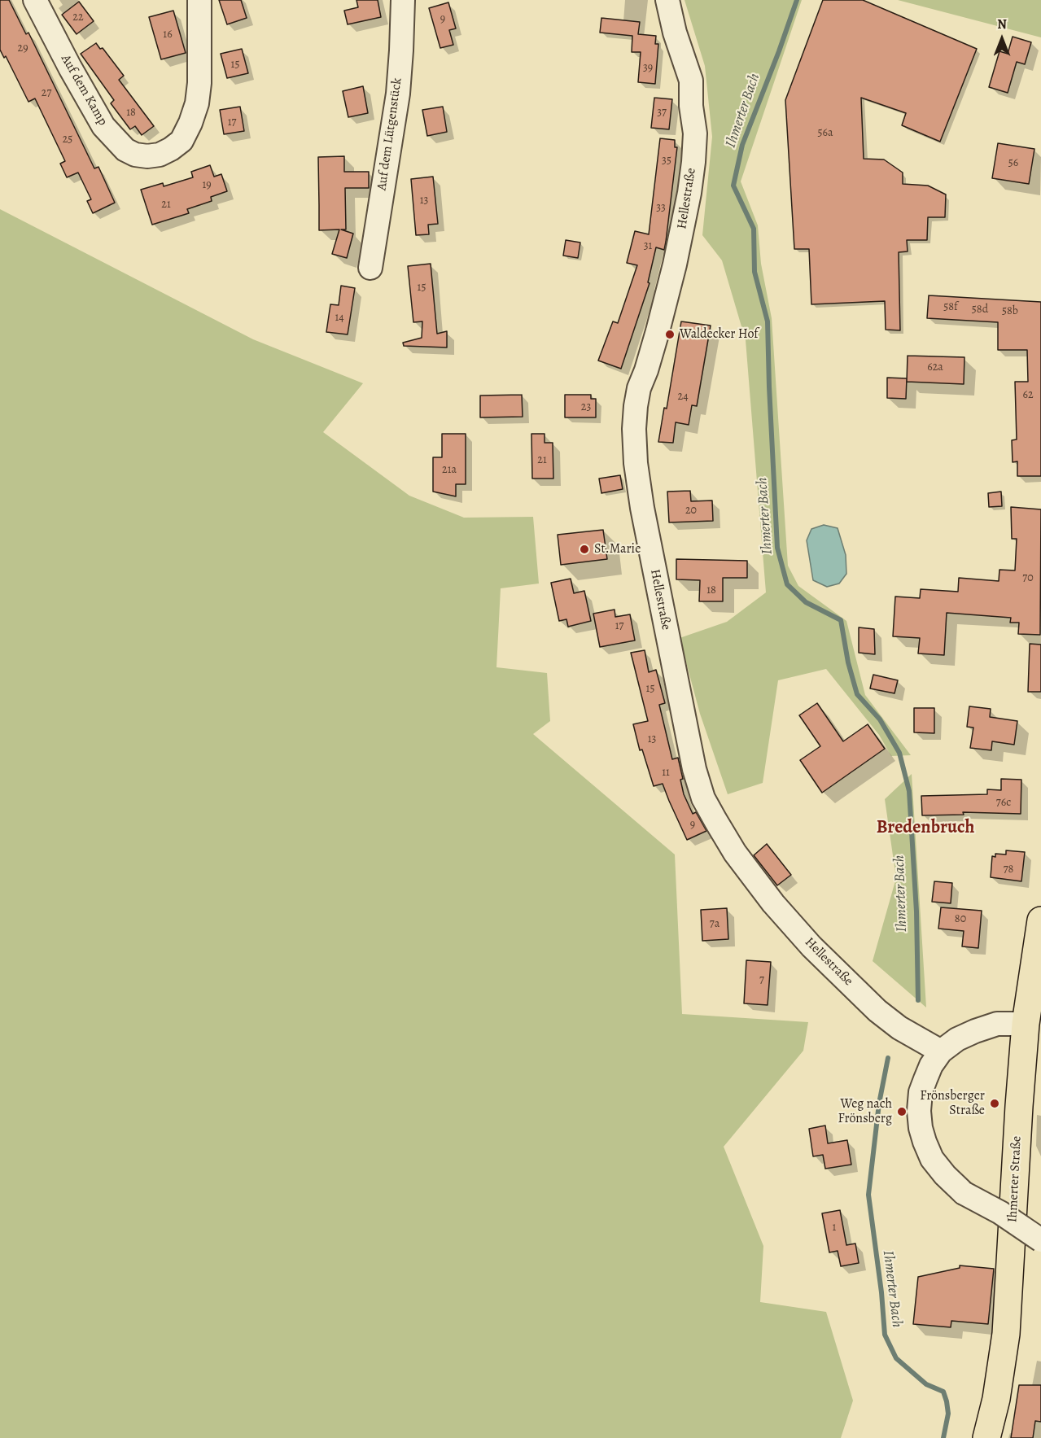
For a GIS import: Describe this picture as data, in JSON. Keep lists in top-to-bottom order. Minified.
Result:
{"streets":{"main road":["Ihmerter Straße"],"street":["Auf dem Kamp","Auf dem Lütgenstück","Hellestraße"]},"districts":["Bredenbruch"],"water":["Ihmerter Bach"],"places":["Waldecker Hof","St.Marie","Frönsberger Straße","Weg nach Frönsberg"],"house_numbers":["22","9","16","29","15","39","27","18","37","17","56a","25","35","56","19","13","21","33","31","15","58f","58d","58b","14","62a","62","24","23","21","21a","20","70","18","17","15","13","11","76c","9","78","80","7a","7","1"],"north":"top"}
